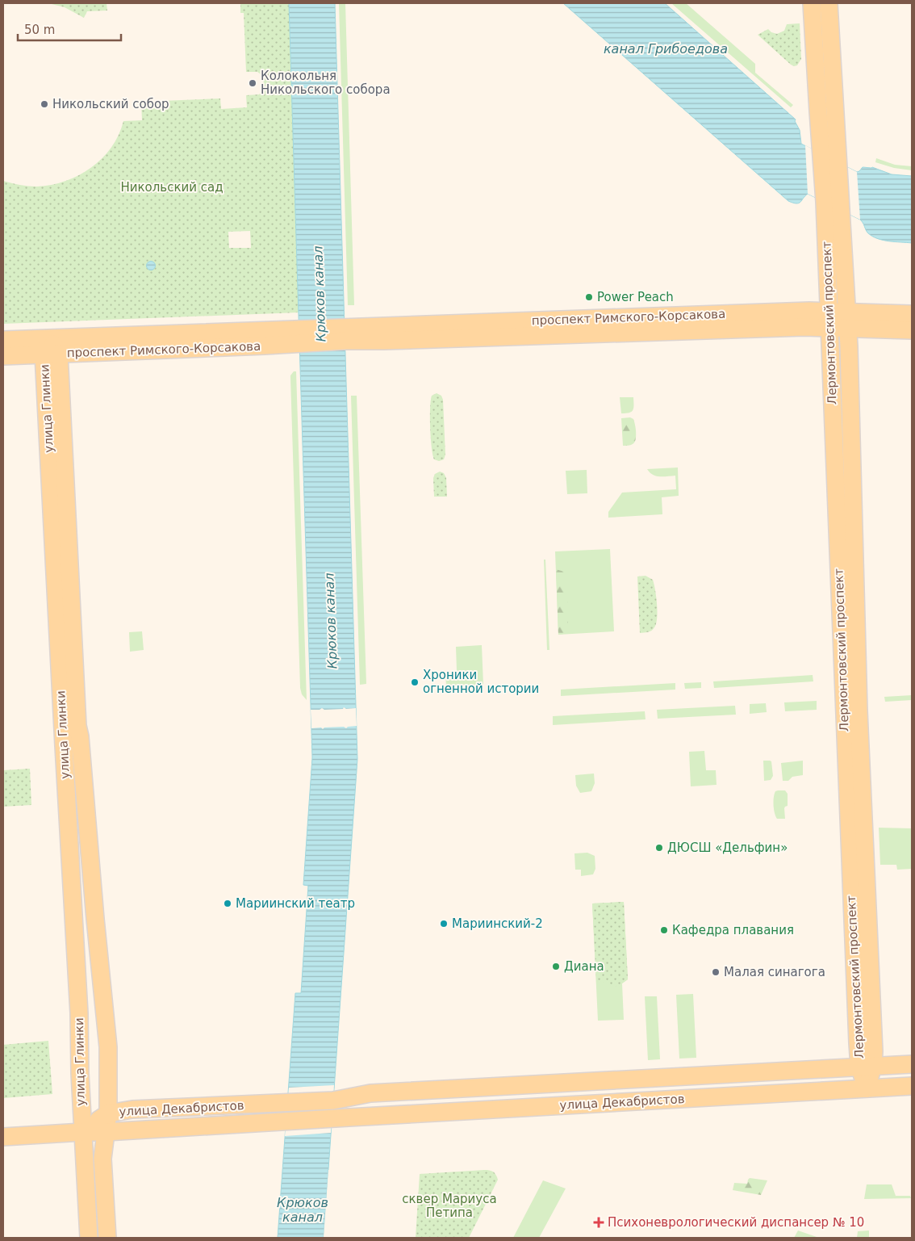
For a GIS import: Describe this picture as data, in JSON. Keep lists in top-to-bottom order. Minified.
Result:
{"streets":{"main road":["проспект Римского-Корсакова","Лермонтовский проспект","улица Глинки","улица Декабристов"]},"crossings":[["проспект Римского-Корсакова","Лермонтовский проспект"],["проспект Римского-Корсакова","улица Глинки"],["Лермонтовский проспект","улица Декабристов"],["улица Глинки","улица Декабристов"]],"water":["канал Грибоедова","Крюков канал"],"parks":["Никольский сад","сквер Мариуса Петипа"],"places":{"other":["Колокольня Никольского собора","Никольский собор","Power Peach","Хроники огненной истории","ДЮСШ «Дельфин»","Мариинский театр","Мариинский-2","Кафедра плавания","Диана","Малая синагога"],"health":["Психоневрологический диспансер № 10"]},"scale_bar":"50 m"}
